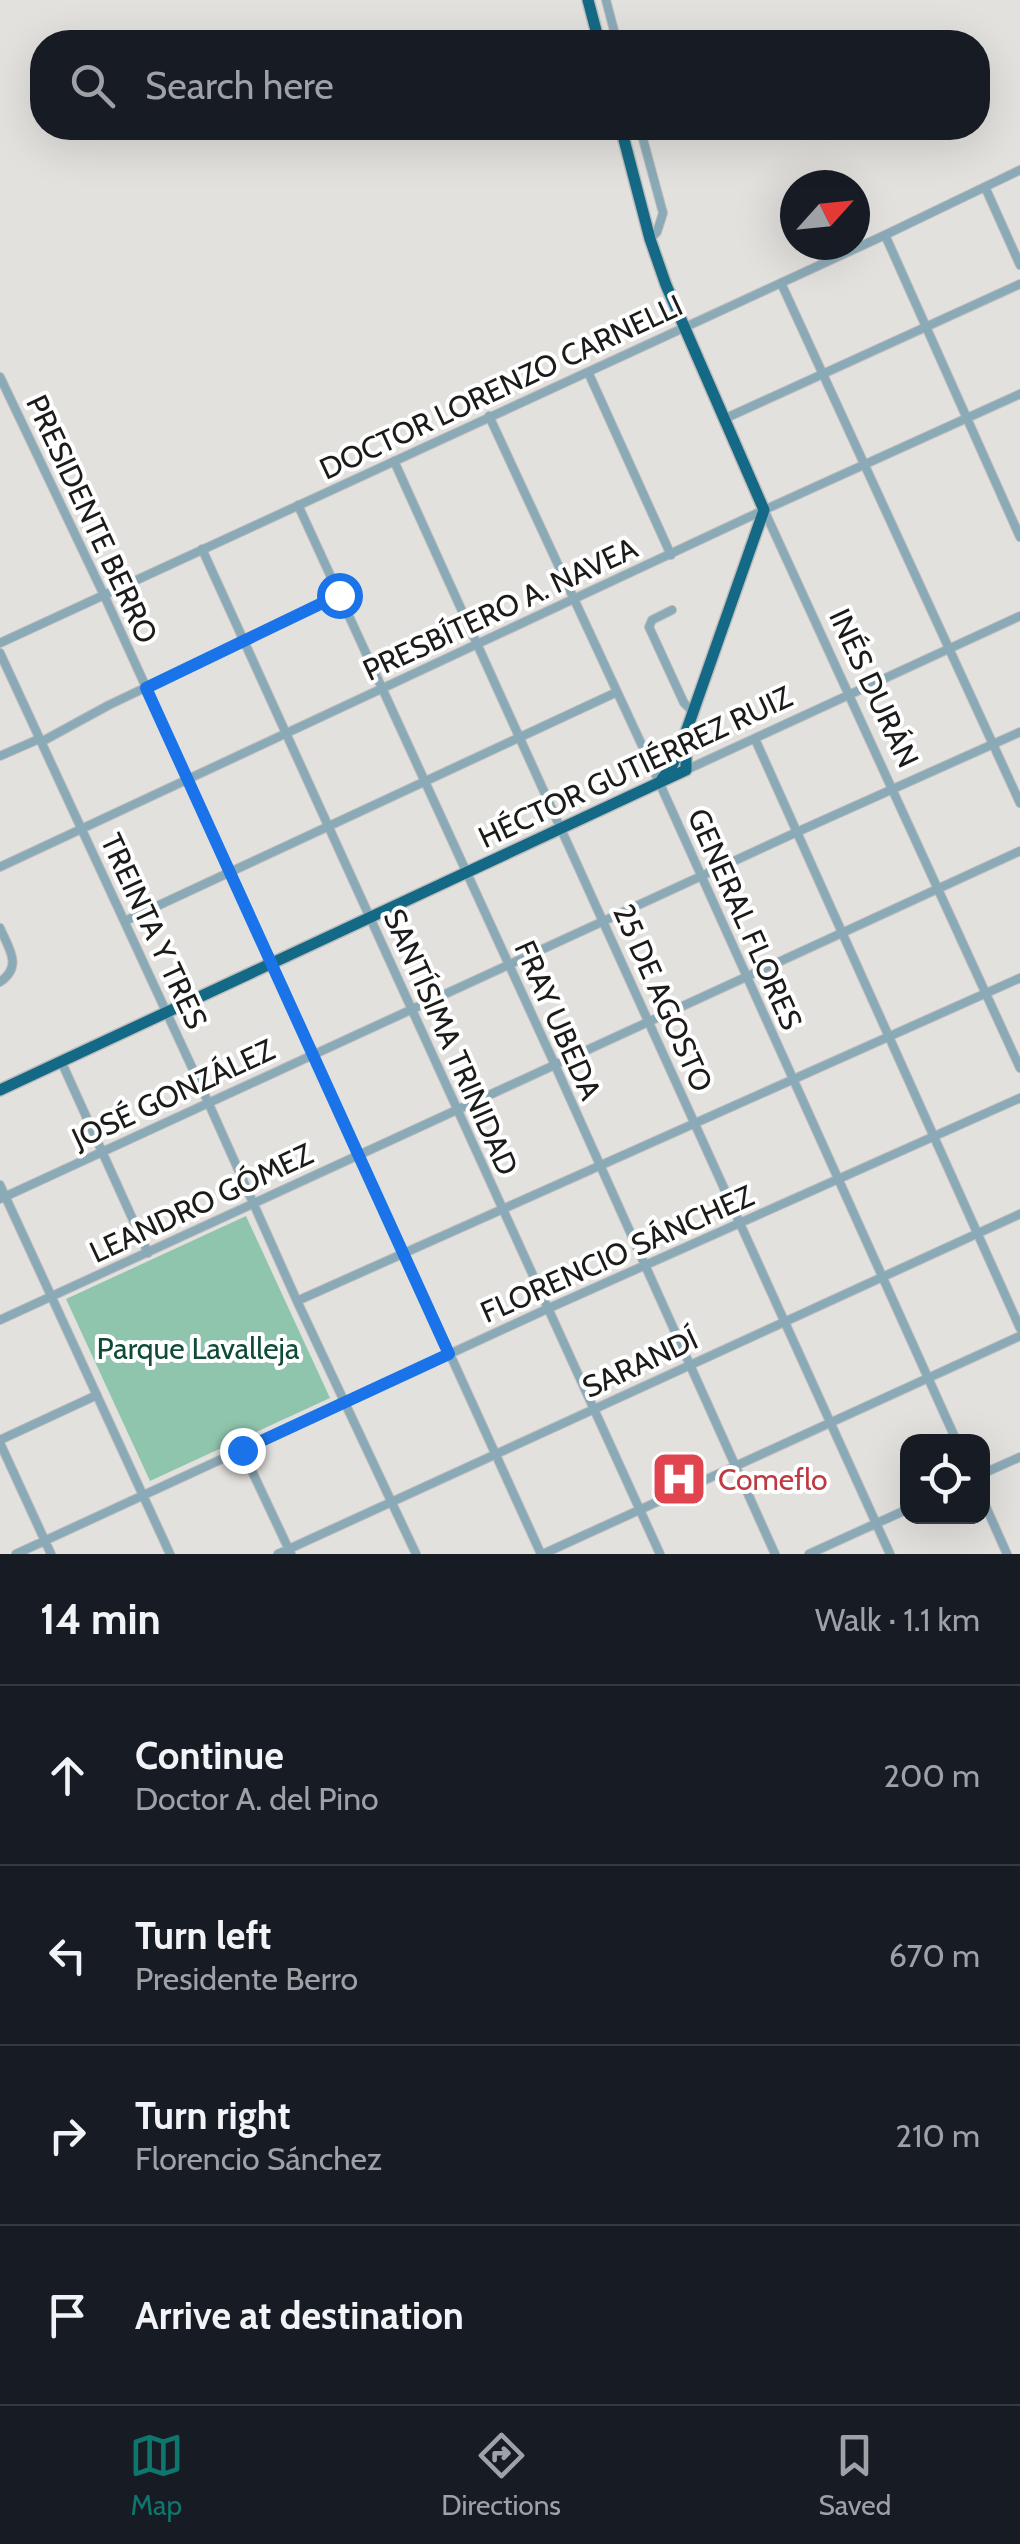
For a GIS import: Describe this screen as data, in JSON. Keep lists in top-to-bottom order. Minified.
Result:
{"streets":{"highway":["INÉS DURÁN","HÉCTOR GUTIÉRREZ RUIZ"],"street":["DOCTOR LORENZO CARNELLI","PRESIDENTE BERRO","PRESBÍTERO A. NAVEA","GENERAL FLORES","TREINTA Y TRES","25 DE AGOSTO","FRAY UBEDA","SANTÍSIMA TRINIDAD","JOSÉ GONZÁLEZ","LEANDRO GÓMEZ","FLORENCIO SÁNCHEZ","SARANDÍ"]},"crossings":[["DOCTOR LORENZO CARNELLI","PRESIDENTE BERRO"],["DOCTOR LORENZO CARNELLI","INÉS DURÁN"],["DOCTOR LORENZO CARNELLI","GENERAL FLORES"],["DOCTOR LORENZO CARNELLI","25 DE AGOSTO"],["DOCTOR LORENZO CARNELLI","FRAY UBEDA"],["DOCTOR LORENZO CARNELLI","SANTÍSIMA TRINIDAD"],["PRESIDENTE BERRO","PRESBÍTERO A. NAVEA"],["PRESIDENTE BERRO","HÉCTOR GUTIÉRREZ RUIZ"],["PRESIDENTE BERRO","JOSÉ GONZÁLEZ"],["PRESIDENTE BERRO","LEANDRO GÓMEZ"],["PRESIDENTE BERRO","FLORENCIO SÁNCHEZ"],["PRESIDENTE BERRO","SARANDÍ"],["PRESBÍTERO A. NAVEA","INÉS DURÁN"],["PRESBÍTERO A. NAVEA","GENERAL FLORES"],["PRESBÍTERO A. NAVEA","TREINTA Y TRES"],["PRESBÍTERO A. NAVEA","25 DE AGOSTO"],["PRESBÍTERO A. NAVEA","FRAY UBEDA"],["PRESBÍTERO A. NAVEA","SANTÍSIMA TRINIDAD"],["INÉS DURÁN","HÉCTOR GUTIÉRREZ RUIZ"],["INÉS DURÁN","JOSÉ GONZÁLEZ"],["INÉS DURÁN","LEANDRO GÓMEZ"],["HÉCTOR GUTIÉRREZ RUIZ","GENERAL FLORES"],["HÉCTOR GUTIÉRREZ RUIZ","TREINTA Y TRES"],["HÉCTOR GUTIÉRREZ RUIZ","25 DE AGOSTO"],["HÉCTOR GUTIÉRREZ RUIZ","FRAY UBEDA"],["HÉCTOR GUTIÉRREZ RUIZ","SANTÍSIMA TRINIDAD"],["GENERAL FLORES","JOSÉ GONZÁLEZ"],["GENERAL FLORES","LEANDRO GÓMEZ"],["GENERAL FLORES","FLORENCIO SÁNCHEZ"],["GENERAL FLORES","SARANDÍ"],["TREINTA Y TRES","JOSÉ GONZÁLEZ"],["TREINTA Y TRES","LEANDRO GÓMEZ"],["TREINTA Y TRES","FLORENCIO SÁNCHEZ"],["TREINTA Y TRES","SARANDÍ"],["25 DE AGOSTO","JOSÉ GONZÁLEZ"],["25 DE AGOSTO","LEANDRO GÓMEZ"],["25 DE AGOSTO","FLORENCIO SÁNCHEZ"],["25 DE AGOSTO","SARANDÍ"],["FRAY UBEDA","JOSÉ GONZÁLEZ"],["FRAY UBEDA","LEANDRO GÓMEZ"],["FRAY UBEDA","FLORENCIO SÁNCHEZ"],["FRAY UBEDA","SARANDÍ"],["SANTÍSIMA TRINIDAD","JOSÉ GONZÁLEZ"],["SANTÍSIMA TRINIDAD","LEANDRO GÓMEZ"],["SANTÍSIMA TRINIDAD","FLORENCIO SÁNCHEZ"],["SANTÍSIMA TRINIDAD","SARANDÍ"]],"parks":["Parque Lavalleja"],"places":{"hospital":["Comeflo"]},"north":"top right","page":{"search":"Search here","heading":["14 min","Walk · 1.1 km"],"list":[["Continue","Doctor A. del Pino","200 m"],["Turn left","Presidente Berro","670 m"],["Turn right","Florencio Sánchez","210 m"],"Arrive at destination"],"nav":["Map","Directions","Saved"]}}
